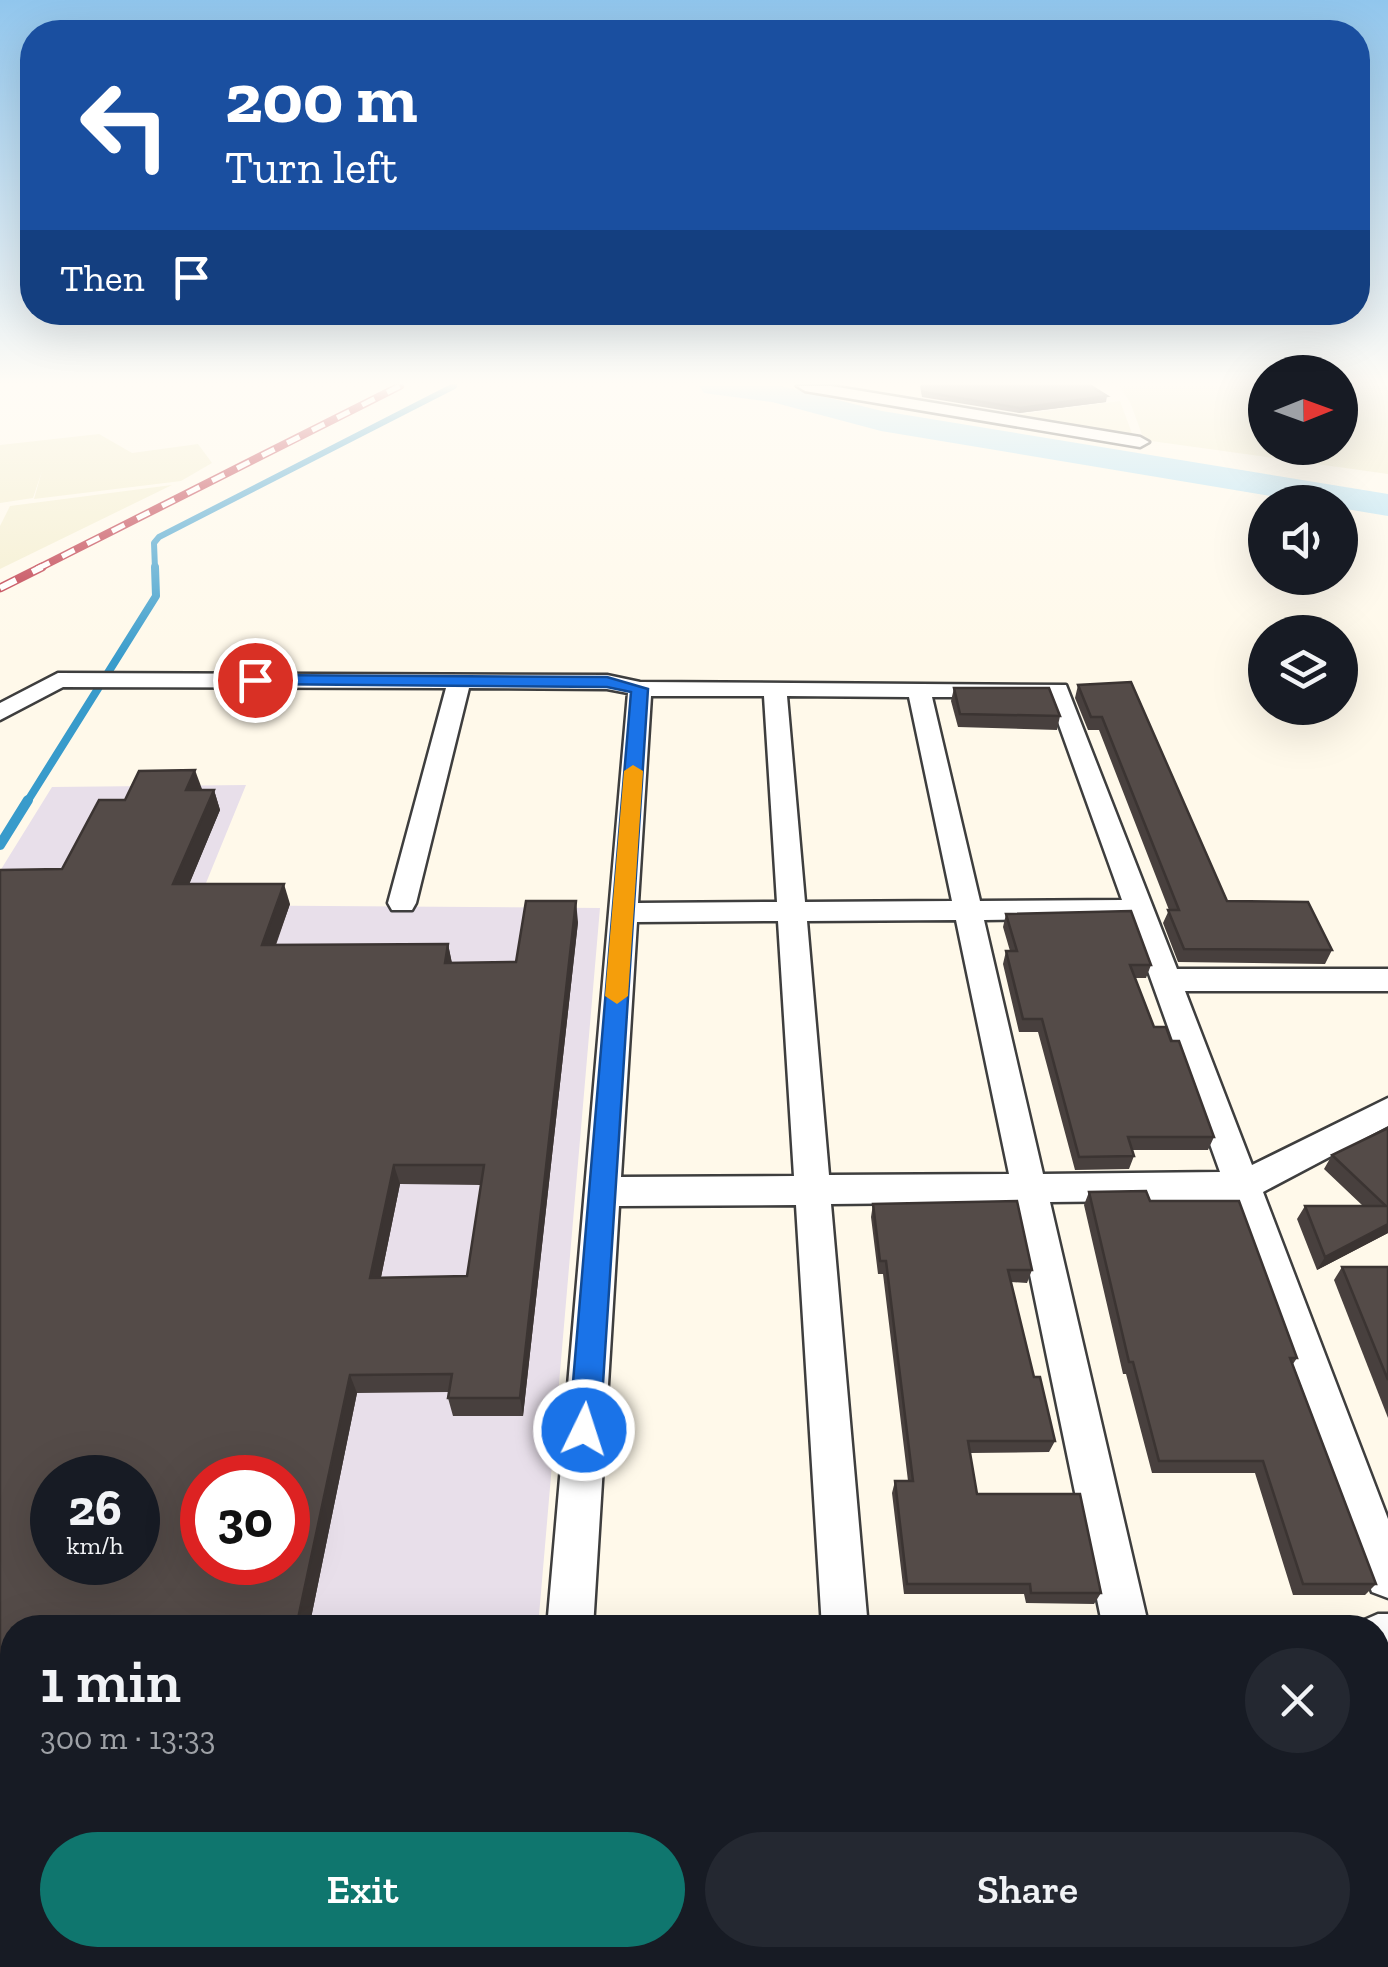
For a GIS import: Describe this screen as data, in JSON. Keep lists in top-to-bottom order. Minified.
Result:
{"north":"right","page":{"turn":["200 m","Turn left"],"then":"Then","speed":"26 km/h","limit":"30","heading":["1 min","300 m · 13:33"],"buttons":["Exit","Share"]}}
